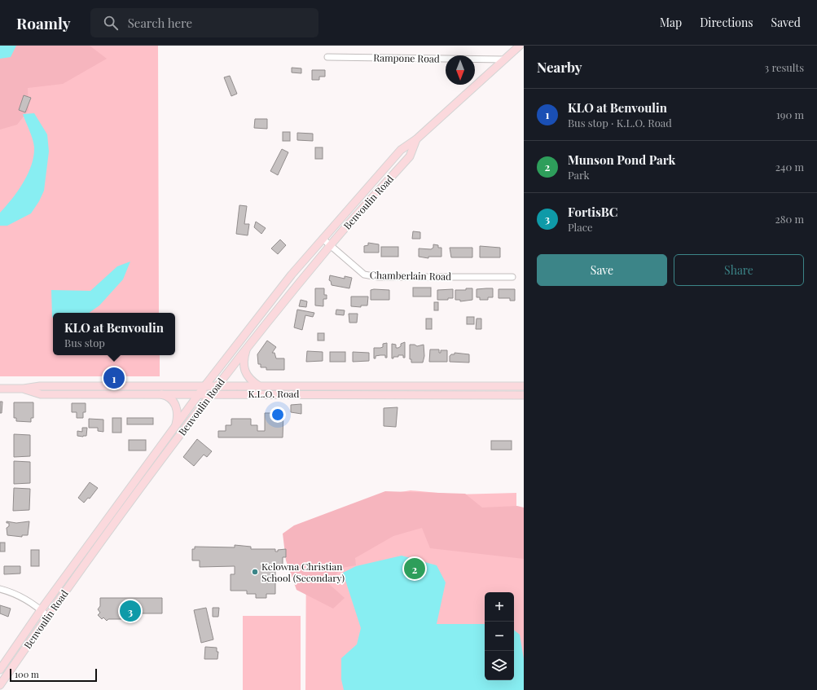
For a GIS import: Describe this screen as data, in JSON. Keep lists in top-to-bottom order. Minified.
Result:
{"streets":{"main road":["Benvoulin Road","K.L.O. Road"],"street":["Rampone Road","Chamberlain Road"]},"crossings":[["Rampone Road","Benvoulin Road"],["Benvoulin Road","Chamberlain Road"],["Benvoulin Road","K.L.O. Road"]],"places":["Kelowna Christian School (Secondary)"],"scale_bar":"100 m","north":"bottom","page":{"header":"Roamly","search":"Search here","nav":["Map","Directions","Saved"],"heading":["Nearby","3 results"],"list":[{"mark":"1","name":"KLO at Benvoulin","note":"Bus stop · K.L.O. Road","value":"190 m"},{"mark":"2","name":"Munson Pond Park","note":"Park","value":"240 m"},{"mark":"3","name":"FortisBC","note":"Place","value":"280 m"}],"buttons":["Save","Share"],"popup":["KLO at Benvoulin","Bus stop"],"pins":["1","2","3"],"map_buttons":["+","−"],"scale":"100 m"}}
